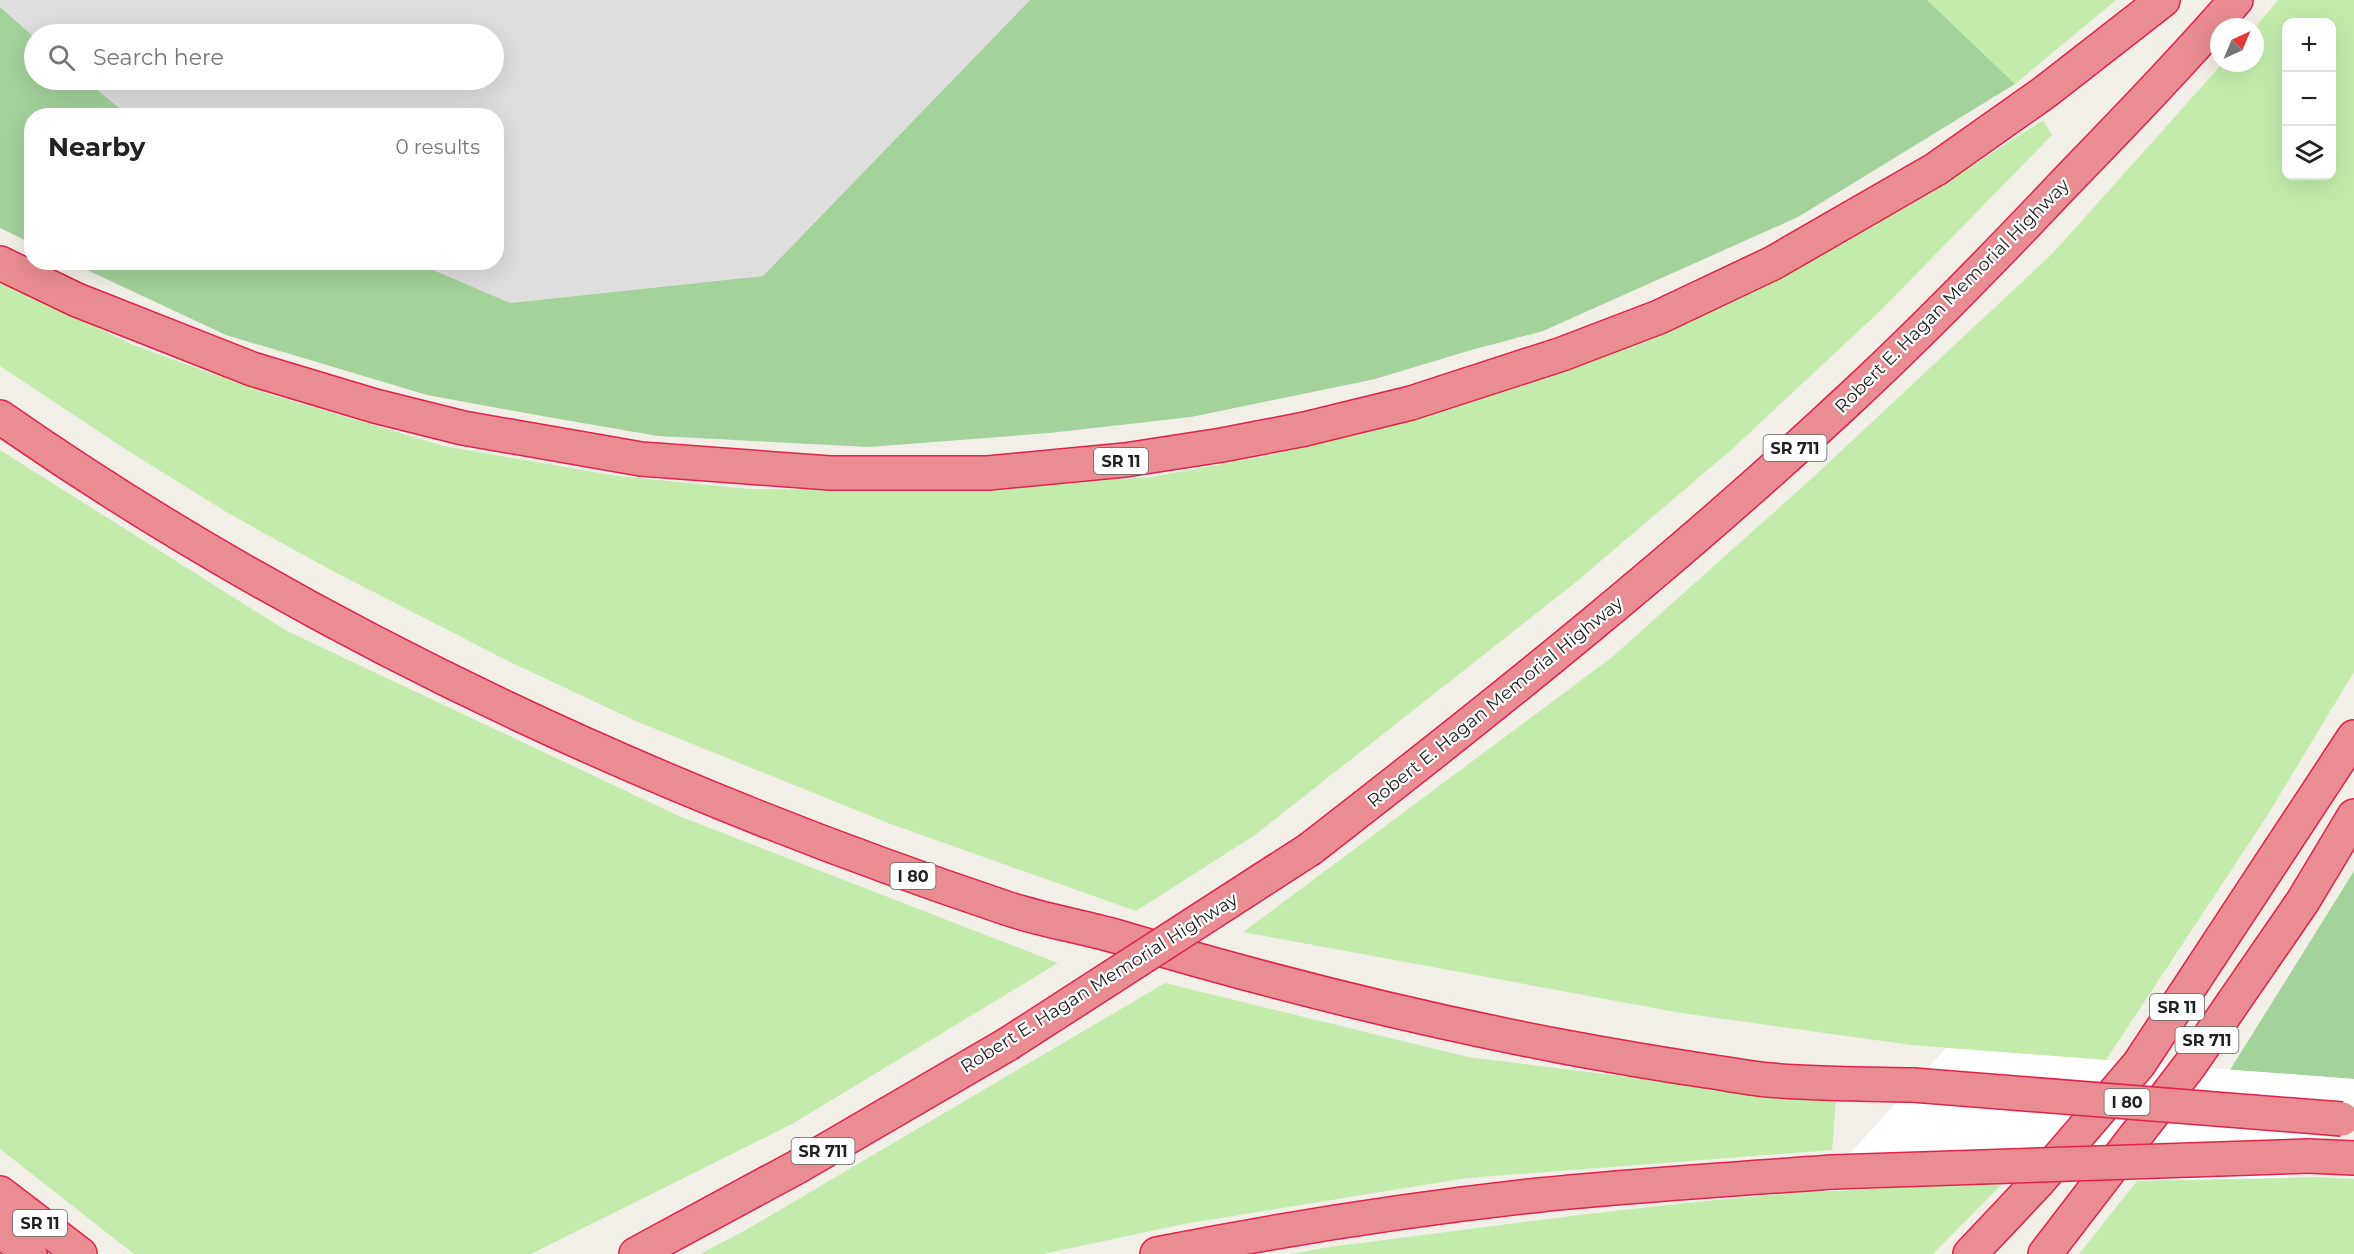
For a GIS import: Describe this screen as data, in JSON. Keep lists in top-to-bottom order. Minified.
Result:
{"streets":{"highway":["Robert E. Hagan Memorial Highway","SR 711","SR 11","I 80"]},"north":"top right","page":{"map_buttons":["+","−"],"search":"Search here","heading":["Nearby","0 results"]}}
